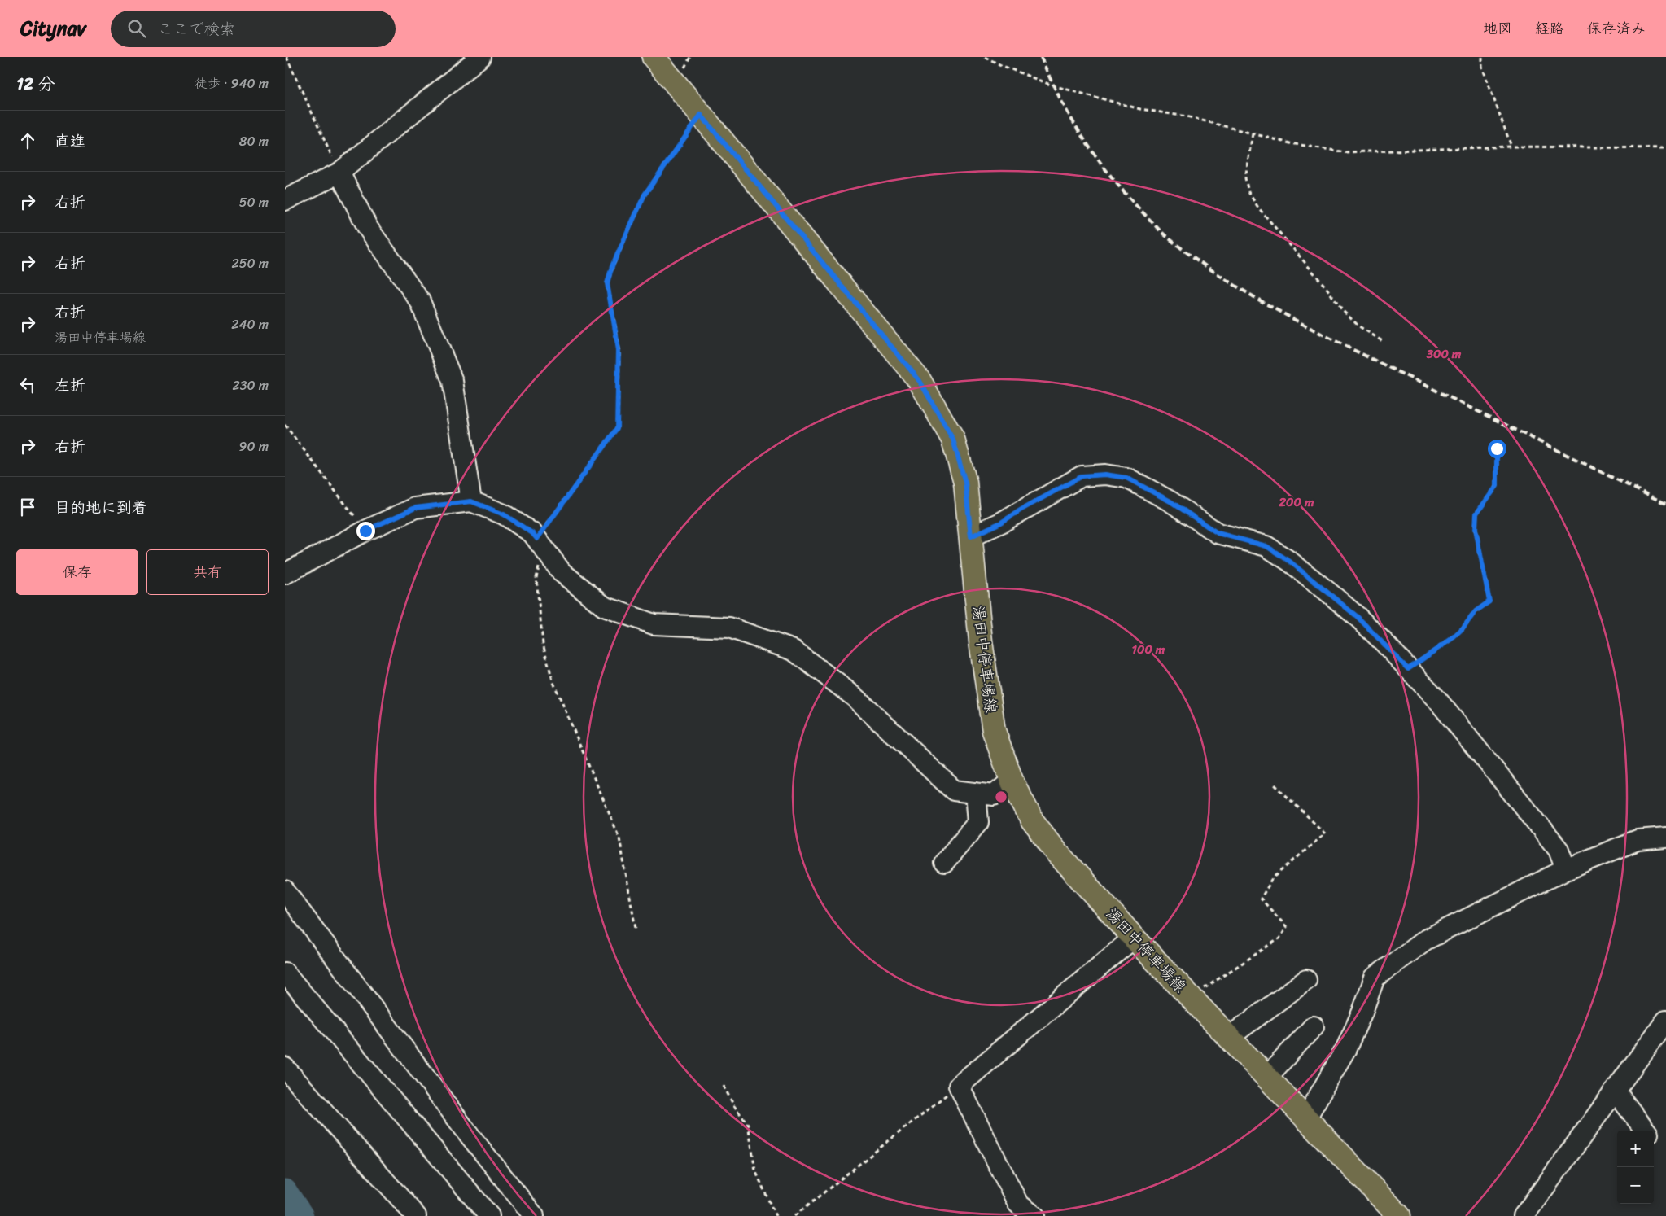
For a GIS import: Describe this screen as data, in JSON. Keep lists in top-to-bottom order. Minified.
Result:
{"streets":{"main road":["湯田中停車場線"]},"page":{"header":"Citynav","search":"ここで検索","nav":["地図","経路","保存済み"],"heading":["12 分","徒歩 · 940 m"],"list":[["直進","80 m"],["右折","50 m"],["右折","250 m"],["右折","湯田中停車場線","240 m"],["左折","230 m"],["右折","90 m"],"目的地に到着"],"buttons":["保存","共有"],"map_buttons":["+","−"]},"rings":["300 m","200 m","100 m"]}
